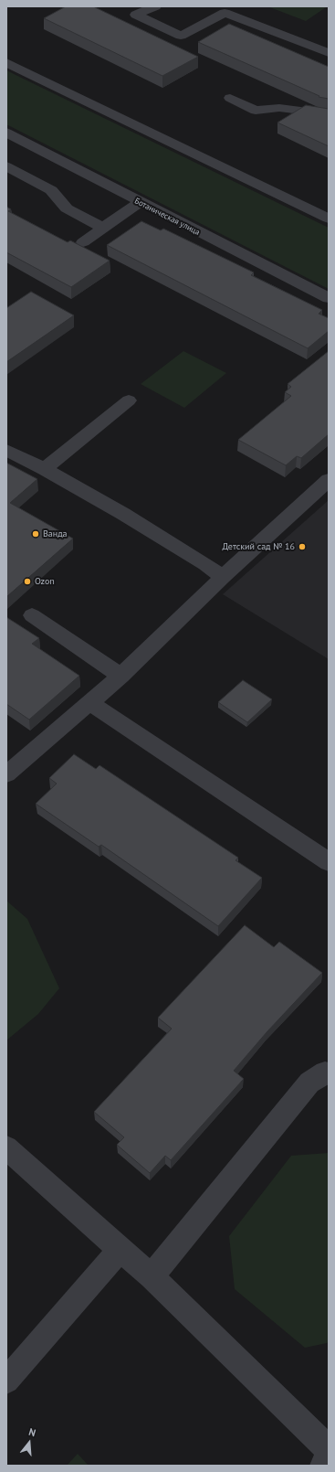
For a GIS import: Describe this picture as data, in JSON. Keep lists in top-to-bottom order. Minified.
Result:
{"streets":{"street":["Ботаническая улица"]},"places":["Ванда","Детский сад № 16","Ozon"],"north":"top"}
